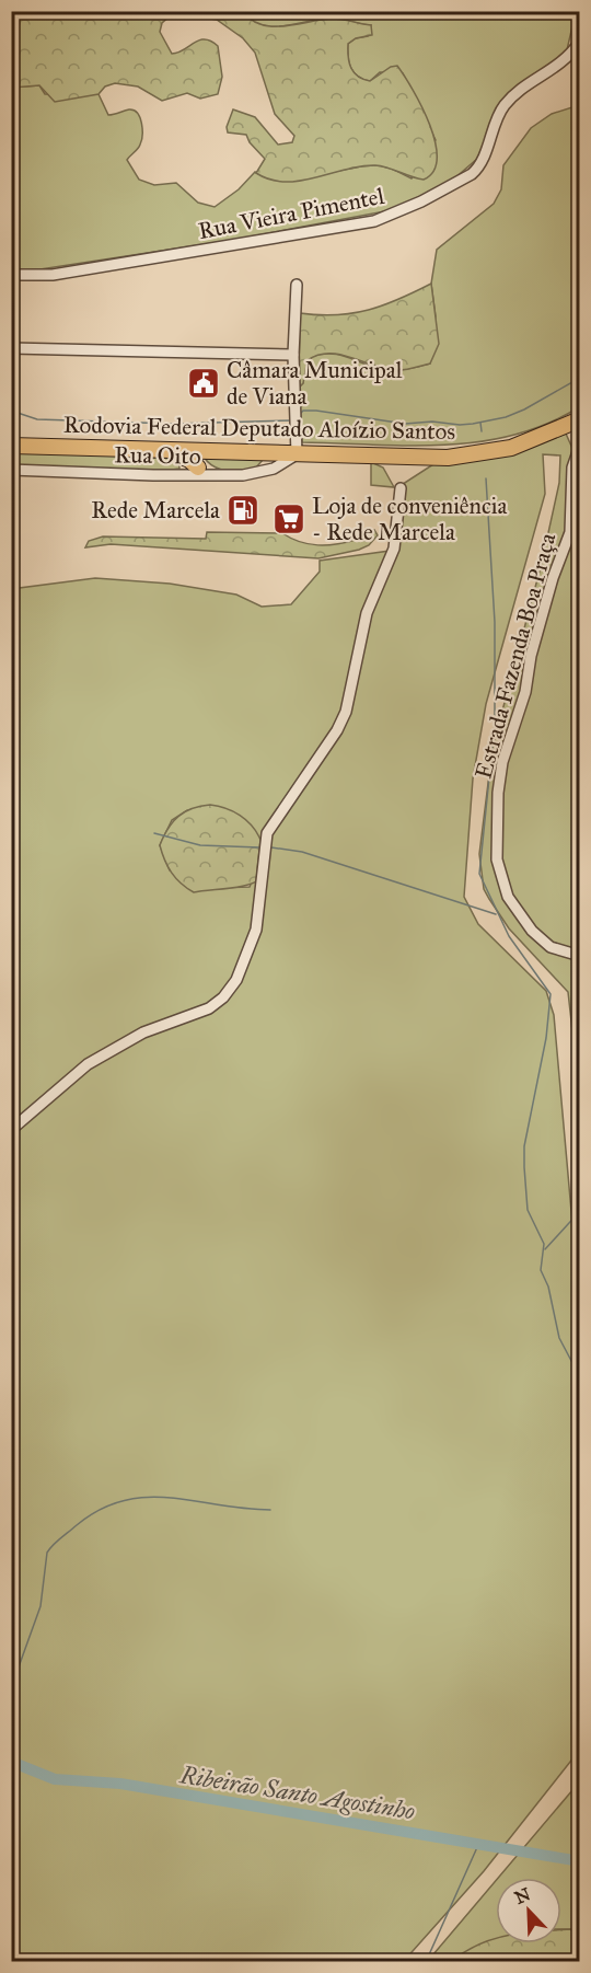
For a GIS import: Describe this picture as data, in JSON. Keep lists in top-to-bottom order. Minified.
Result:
{"streets":{"highway":["Rodovia Federal Deputado Aloízio Santos"],"street":["Rua Vieira Pimentel","Rua Oito","Estrada Fazenda Boa Praça"]},"crossings":[["Rodovia Federal Deputado Aloízio Santos","Rua Oito"]],"water":["Ribeirão Santo Agostinho"],"places":{"public building":["Câmara Municipal de Viana"],"fuel station":["Rede Marcela"],"supermarket":["Loja de conveniência - Rede Marcela"]},"north":"top left"}
